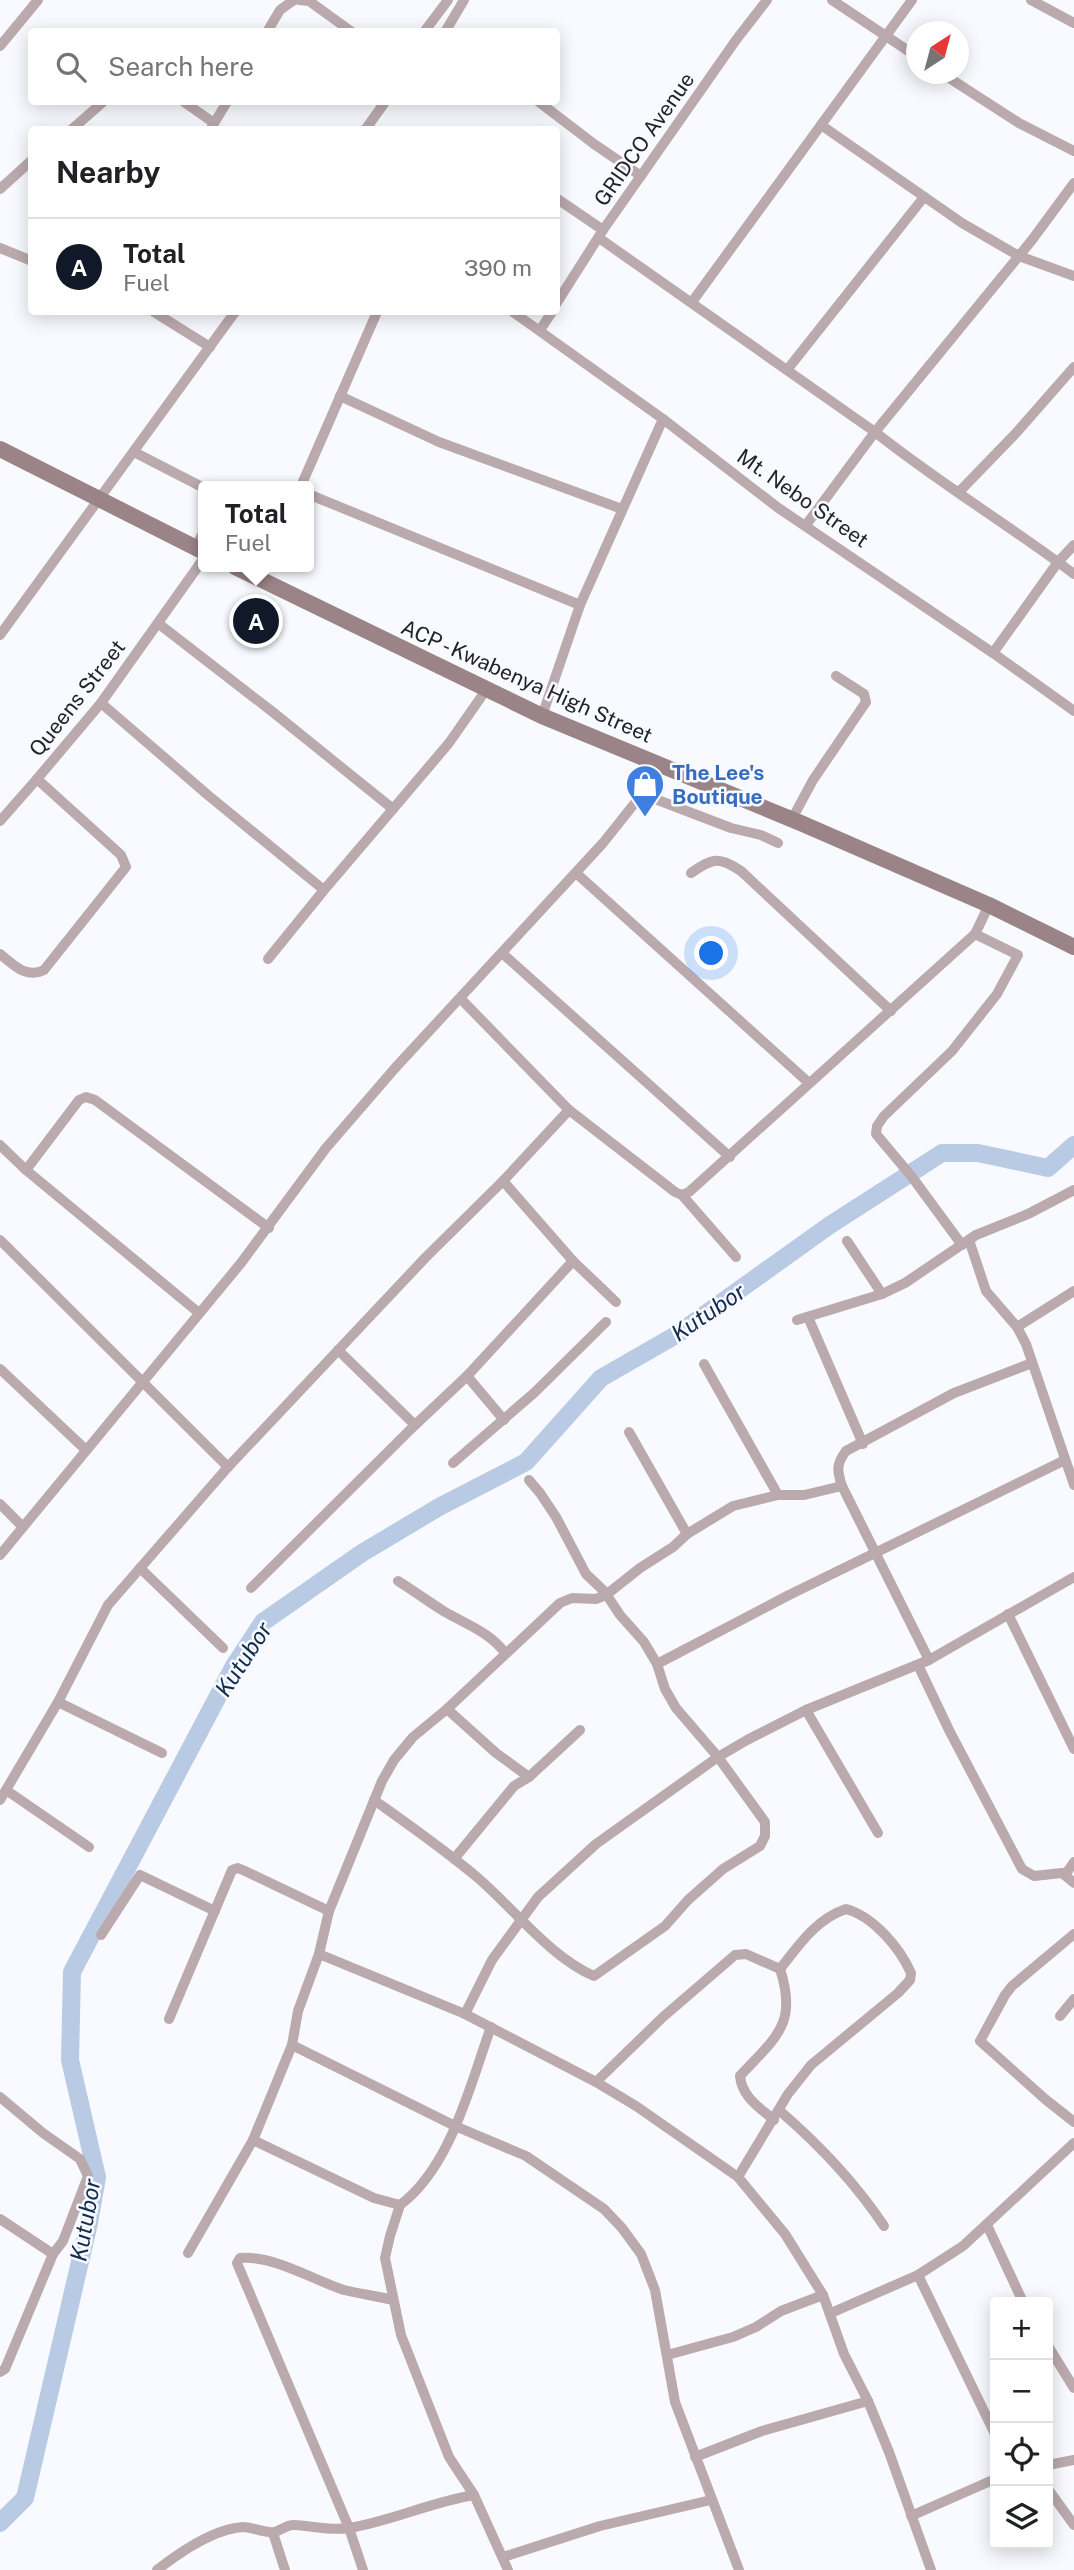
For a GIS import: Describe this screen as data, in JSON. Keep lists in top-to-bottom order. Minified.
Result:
{"streets":{"main road":["ACP - Kwabenya High Street"],"street":["GRIDCO Avenue","Mt. Nebo Street","Queens Street"]},"water":["Kutubor"],"places":{"shop":["The Lee's Boutique"]},"north":"top right","page":{"search":"Search here","heading":"Nearby","list":[{"mark":"A","name":"Total","note":"Fuel","value":"390 m"}],"popup":["Total","Fuel"],"pins":"A","map_buttons":["+","−"]}}
